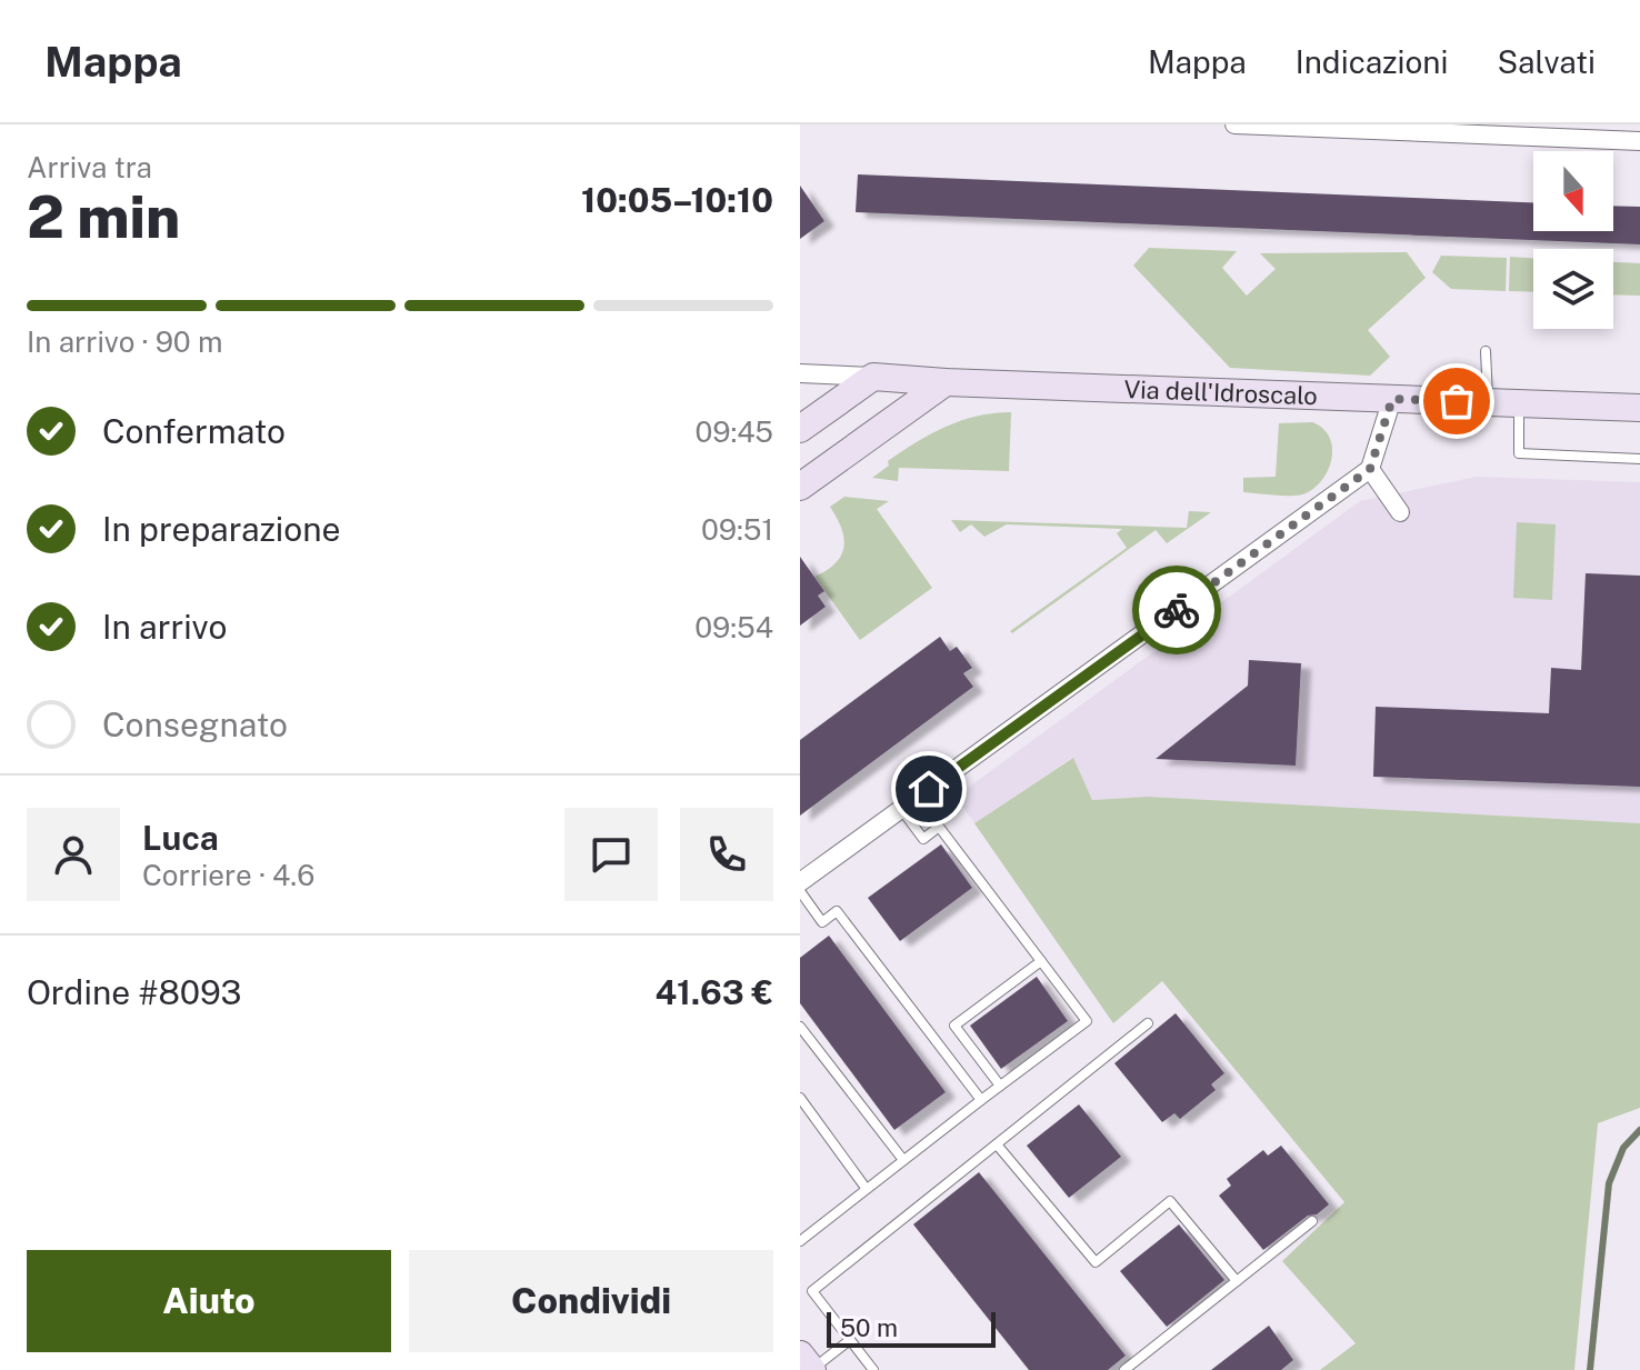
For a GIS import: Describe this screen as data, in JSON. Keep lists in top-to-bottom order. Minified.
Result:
{"streets":{"street":["Via dell'Idroscalo"]},"scale_bar":"50 m","north":"bottom","page":{"header":"Mappa","nav":["Mappa","Indicazioni","Salvati"],"heading":["2 min","Arriva tra","10:05–10:10"],"panel":["Luca","Corriere · 4.6","Ordine #8093","41.63 €"],"bar":"In arrivo · 90 m","list":[["Confermato","09:45"],["In preparazione","09:51"],["In arrivo","09:54"],"Consegnato"],"buttons":["Aiuto","Condividi"],"scale":"50 m"}}
